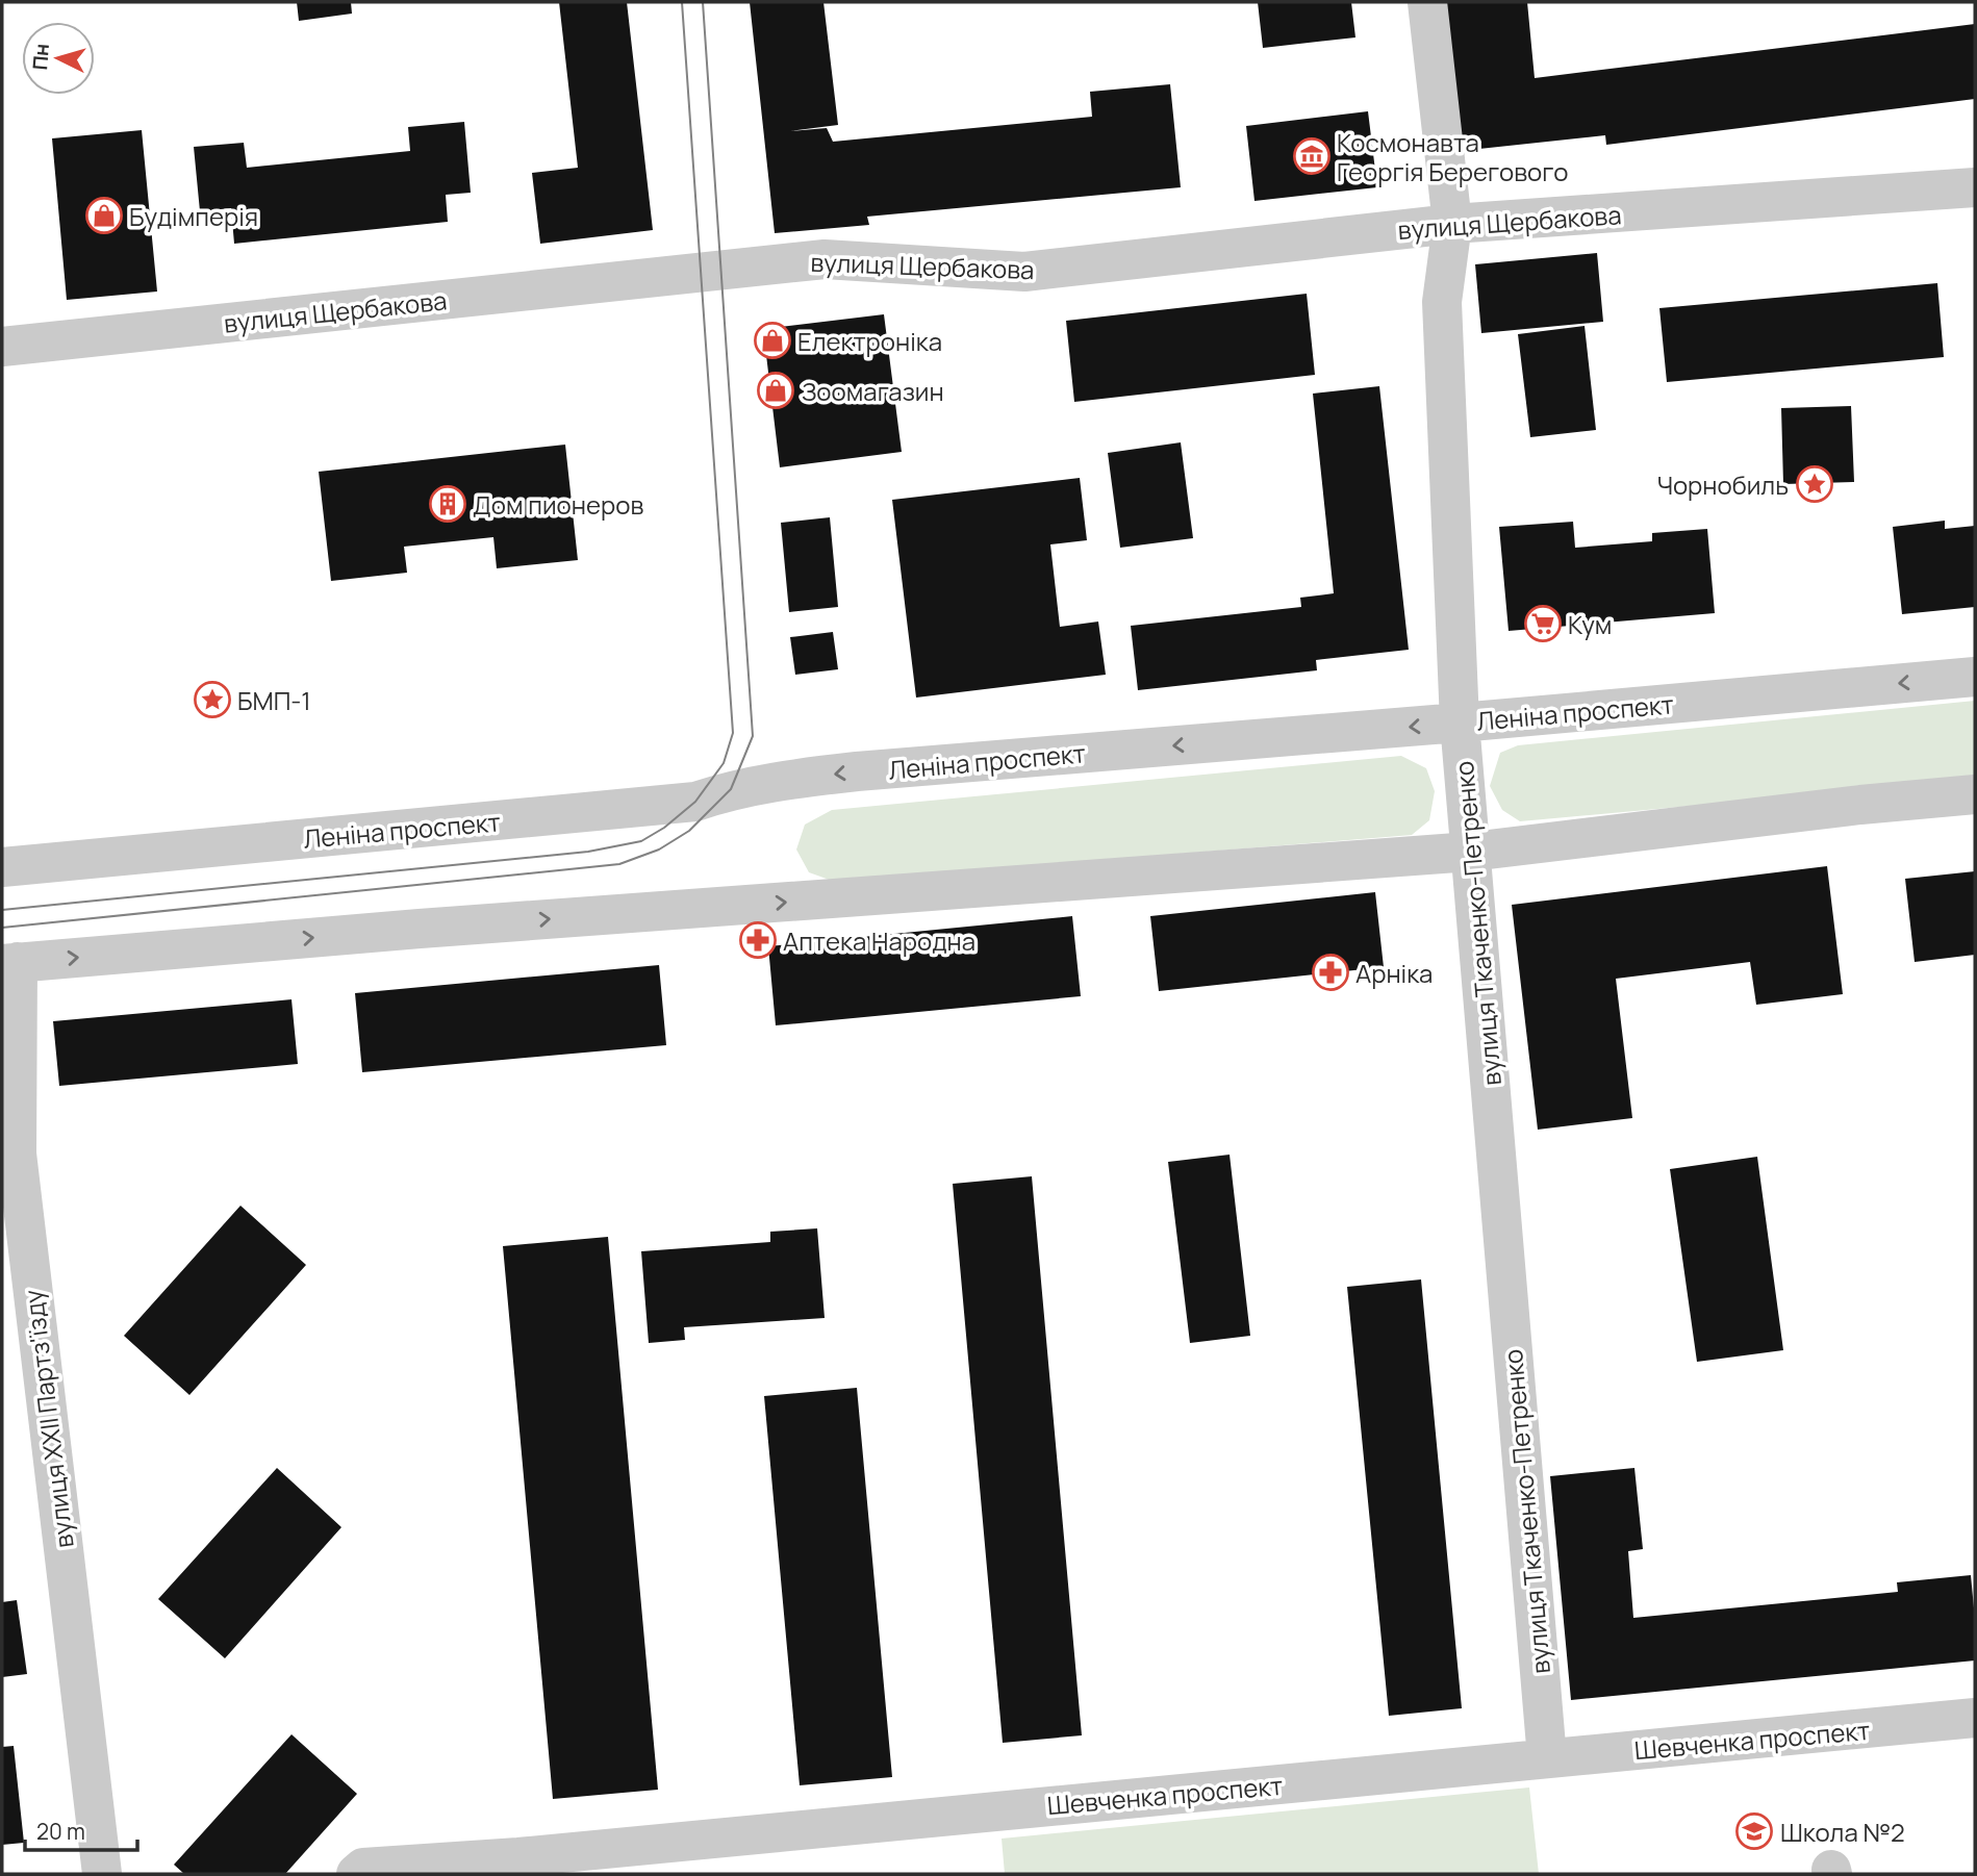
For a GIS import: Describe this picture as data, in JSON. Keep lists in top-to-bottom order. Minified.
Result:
{"streets":{"street":["вулиця Щербакова","Леніна проспект","вулиця Ткаченко-Петренко","вулиця XXII Партз'їзду","Шевченка проспект"]},"crossings":[["вулиця Щербакова","вулиця Ткаченко-Петренко"],["Леніна проспект","вулиця Ткаченко-Петренко"],["вулиця Ткаченко-Петренко","Шевченка проспект"]],"places":{"museum":["Космонавта Георгія Берегового"],"shop":["Будімперія","Електроніка","Зоомагазин"],"place":["Чорнобиль","БМП-1"],"building":["Дом пионеров"],"supermarket":["Кум"],"pharmacy":["Аптека Народна","Арніка"],"school or university":["Школа №2"]},"scale_bar":"20 m","north":"left"}
